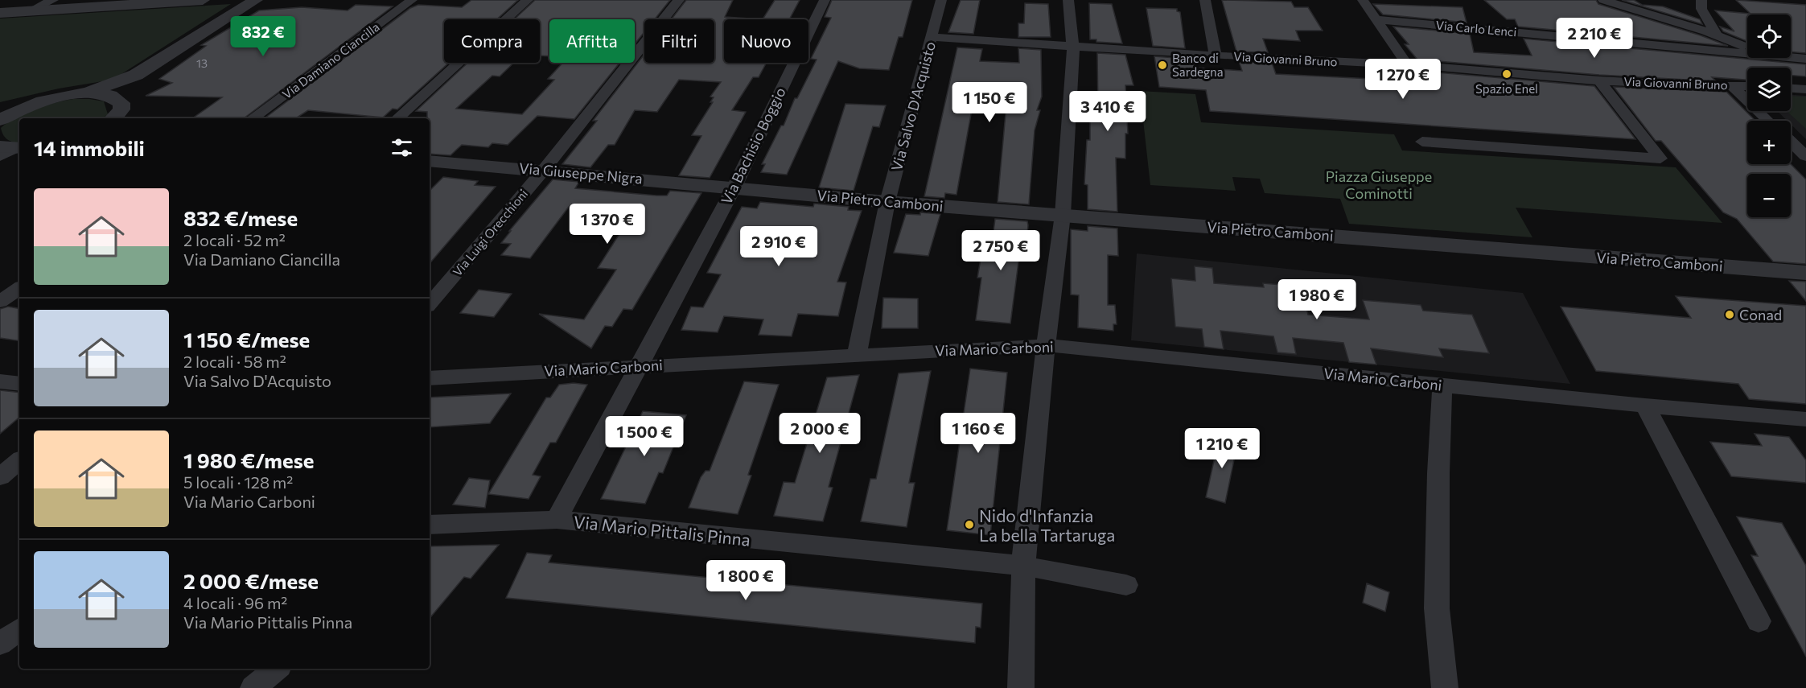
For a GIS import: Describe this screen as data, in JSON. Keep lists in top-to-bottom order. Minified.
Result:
{"streets":{"street":["Via Carlo Lenci","Via Giovanni Bruno","Via Damiano Ciancilla","Via Salvo D'Acquisto","Via Bachisio Boggio","Via Giuseppe Nigra","Via Pietro Camboni","Via Luigi Orecchioni","Via Mario Carboni","Via Mario Pittalis Pinna"]},"crossings":[["Via Giovanni Bruno","Via Salvo D'Acquisto"],["Via Salvo D'Acquisto","Via Pietro Camboni"],["Via Salvo D'Acquisto","Via Mario Carboni"],["Via Bachisio Boggio","Via Giuseppe Nigra"],["Via Bachisio Boggio","Via Pietro Camboni"],["Via Bachisio Boggio","Via Mario Carboni"],["Via Bachisio Boggio","Via Mario Pittalis Pinna"],["Via Giuseppe Nigra","Via Pietro Camboni"],["Via Giuseppe Nigra","Via Luigi Orecchioni"]],"parks":["Piazza Giuseppe Cominotti"],"places":["Banco di Sardegna","Spazio Enel","Conad","Nido d'Infanzia La bella Tartaruga"],"house_numbers":["13"],"page":{"map_buttons":["+","−"],"price":["832 €","2 210 €","1 270 €","1 150 €","3 410 €","1 370 €","2 910 €","2 750 €","1 980 €","2 000 €","1 160 €","1 500 €","1 210 €","1 800 €"],"chip":["Compra","Affitta","Filtri","Nuovo"],"heading":"14 immobili","list":[{"name":"832 €/mese","note":"2 locali · 52 m² · Via Damiano Ciancilla"},{"name":"1 150 €/mese","note":"2 locali · 58 m² · Via Salvo D'Acquisto"},{"name":"1 980 €/mese","note":"5 locali · 128 m² · Via Mario Carboni"},{"name":"2 000 €/mese","note":"4 locali · 96 m² · Via Mario Pittalis Pinna"}]}}
